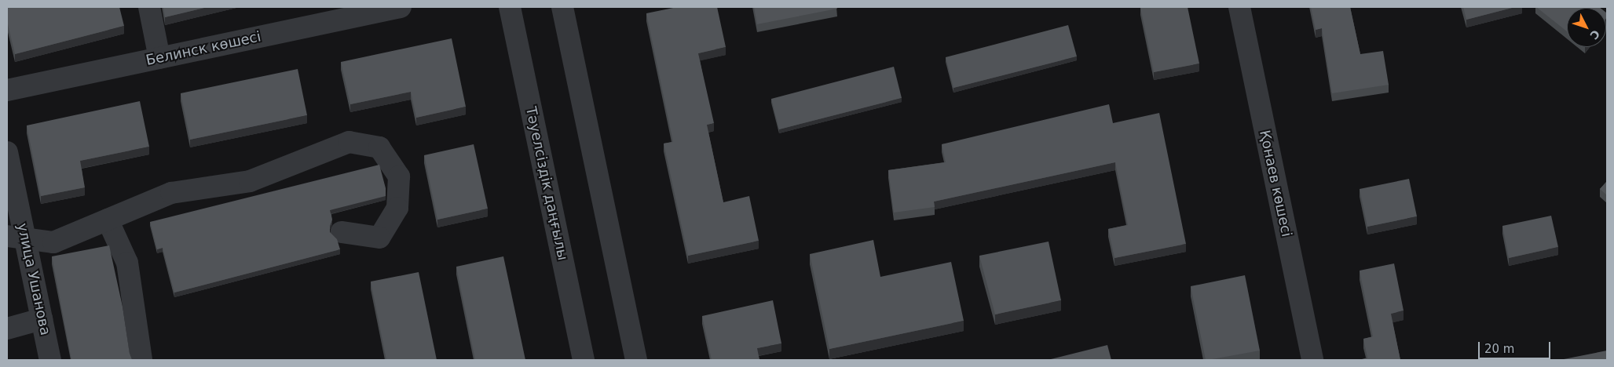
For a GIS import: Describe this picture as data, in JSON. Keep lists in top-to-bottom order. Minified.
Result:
{"streets":{"street":["Белинск көшесі","Тәуелсіздік даңғылы","Қонаев көшесі","улица Ушанова"]},"scale_bar":"20 m","north":"bottom right"}
